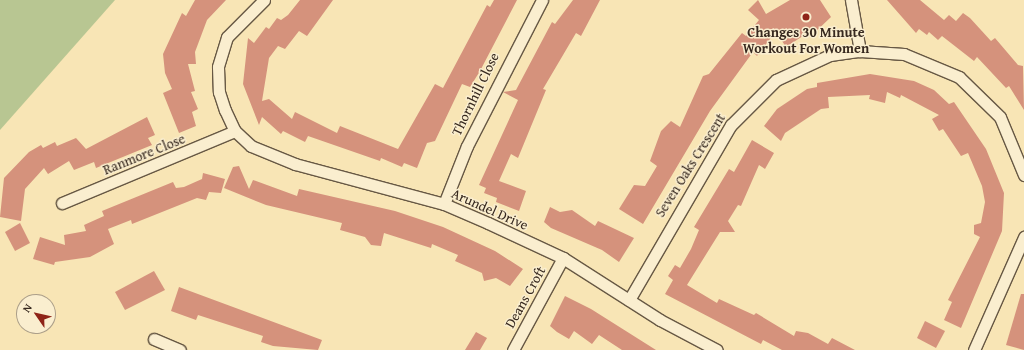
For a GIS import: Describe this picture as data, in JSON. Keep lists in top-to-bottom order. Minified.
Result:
{"streets":{"street":["Thornhill Close","Ranmore Close","Seven Oaks Crescent","Arundel Drive","Deans Croft"]},"crossings":[["Thornhill Close","Arundel Drive"],["Ranmore Close","Arundel Drive"],["Seven Oaks Crescent","Arundel Drive"],["Arundel Drive","Deans Croft"]],"places":["Changes 30 Minute Workout For Women"],"north":"top left"}
